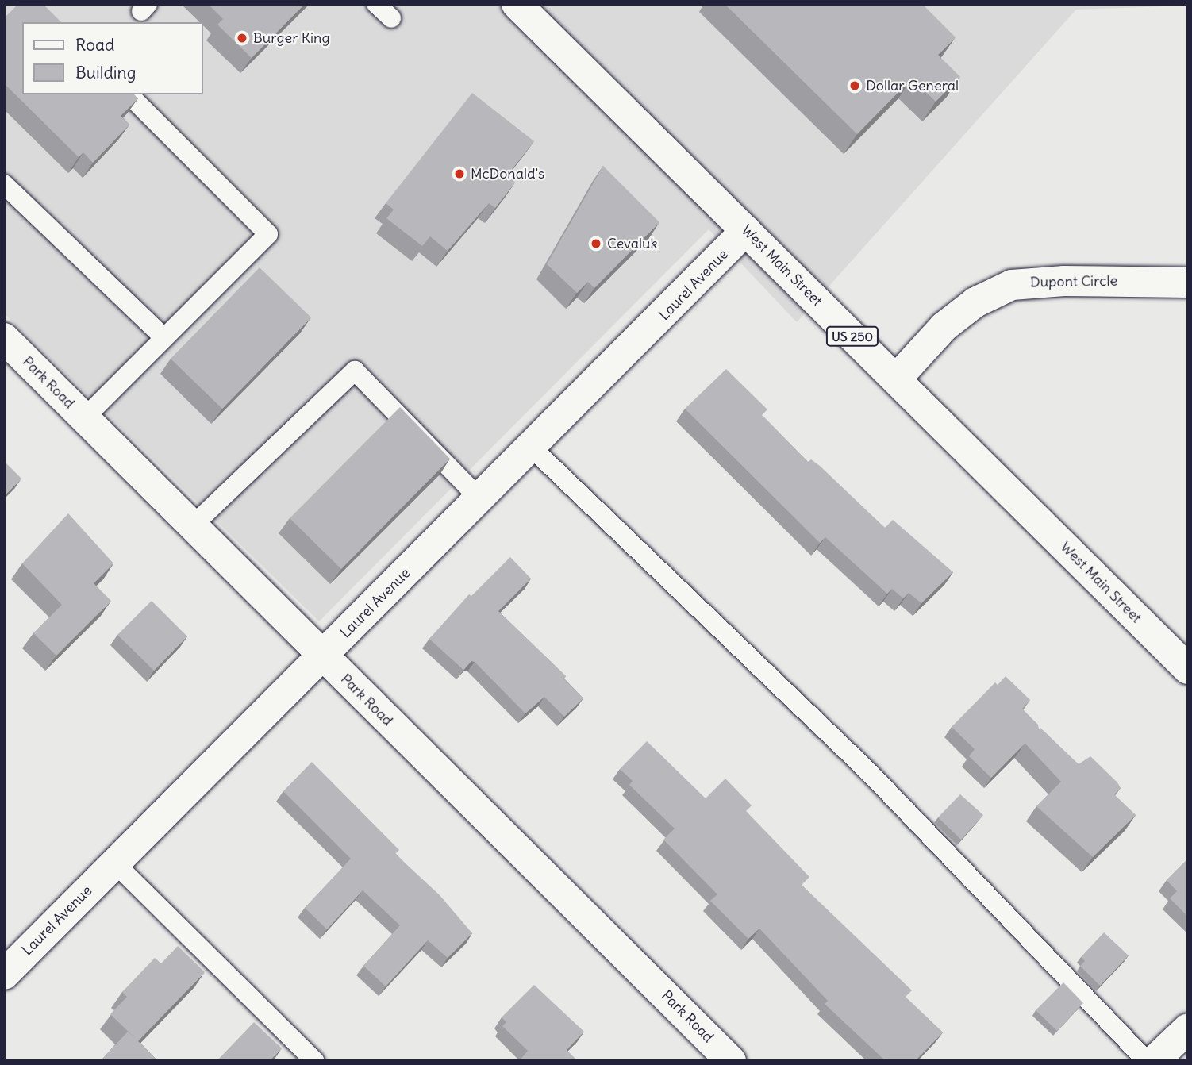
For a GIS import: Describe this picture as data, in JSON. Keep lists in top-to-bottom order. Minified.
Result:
{"streets":{"street":["West Main Street","Dupont Circle","Laurel Avenue","US 250","Park Road"]},"crossings":[["West Main Street","Dupont Circle"],["West Main Street","Laurel Avenue"],["Laurel Avenue","Park Road"]],"places":["Burger King","Dollar General","McDonald's","Cevaluk"],"legend":["Road","Building"]}
